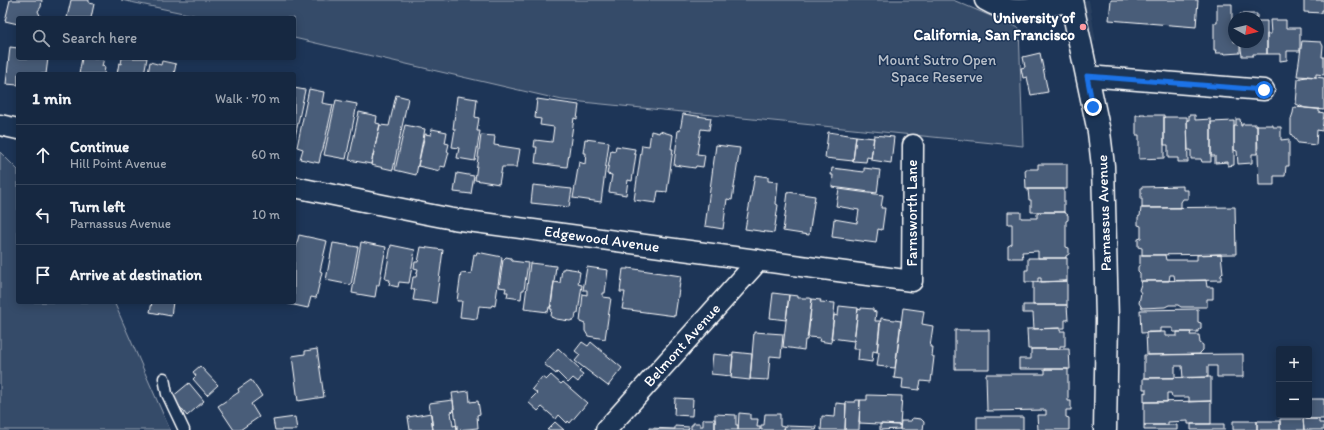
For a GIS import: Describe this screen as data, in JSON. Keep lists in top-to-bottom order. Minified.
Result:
{"streets":{"street":["Farnsworth Lane","Parnassus Avenue","Edgewood Avenue","Belmont Avenue"]},"crossings":[["Farnsworth Lane","Edgewood Avenue"],["Edgewood Avenue","Belmont Avenue"]],"parks":["Mount Sutro Open Space Reserve"],"places":["University of California, San Francisco"],"north":"right","page":{"search":"Search here","heading":["1 min","Walk · 70 m"],"list":[["Continue","Hill Point Avenue","60 m"],["Turn left","Parnassus Avenue","10 m"],"Arrive at destination"],"map_buttons":["+","−"]}}
